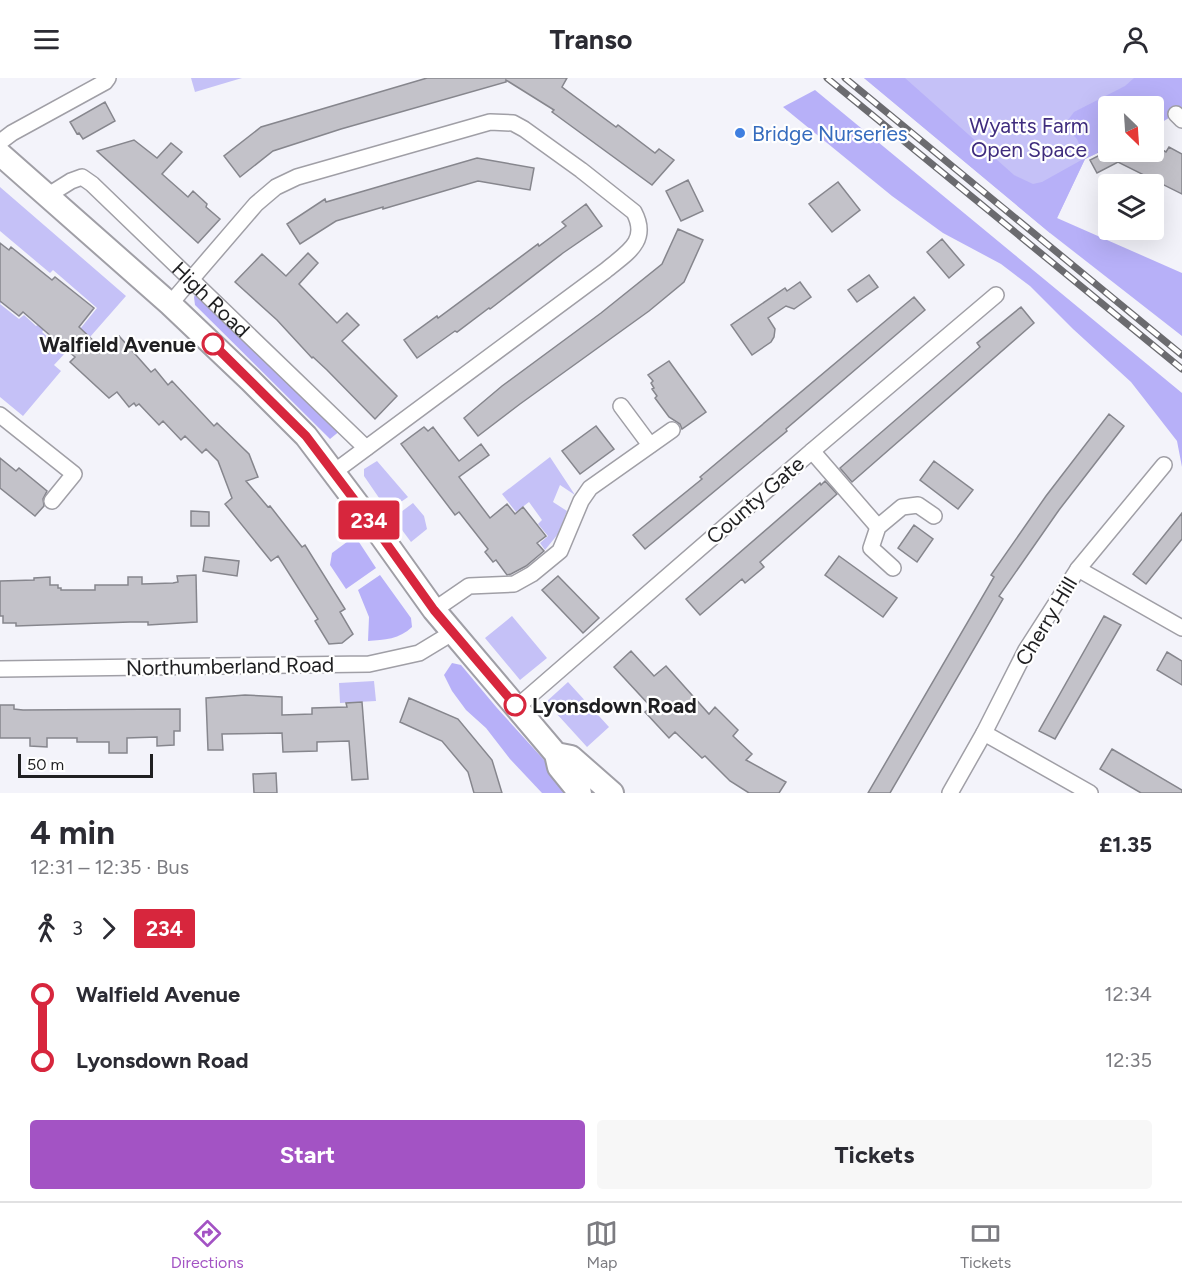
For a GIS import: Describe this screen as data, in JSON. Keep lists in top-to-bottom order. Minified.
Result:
{"streets":{"main road":["High Road"],"street":["County Gate","Cherry Hill","Northumberland Road"]},"crossings":[["High Road","County Gate"],["High Road","Northumberland Road"]],"parks":["Wyatts Farm Open Space"],"places":["Bridge Nurseries","Walfield Avenue","Lyonsdown Road"],"lines":["bus line 234"],"scale_bar":"50 m","north":"bottom right","page":{"header":"Transo","on_map":"234","scale":"50 m","heading":["4 min","12:31 – 12:35 · Bus","£1.35"],"legs":["3","234"],"list":[{"name":"Walfield Avenue","value":"12:34"},{"name":"Lyonsdown Road","value":"12:35"}],"buttons":["Start","Tickets"],"tabs":["Directions","Map","Tickets"]}}
